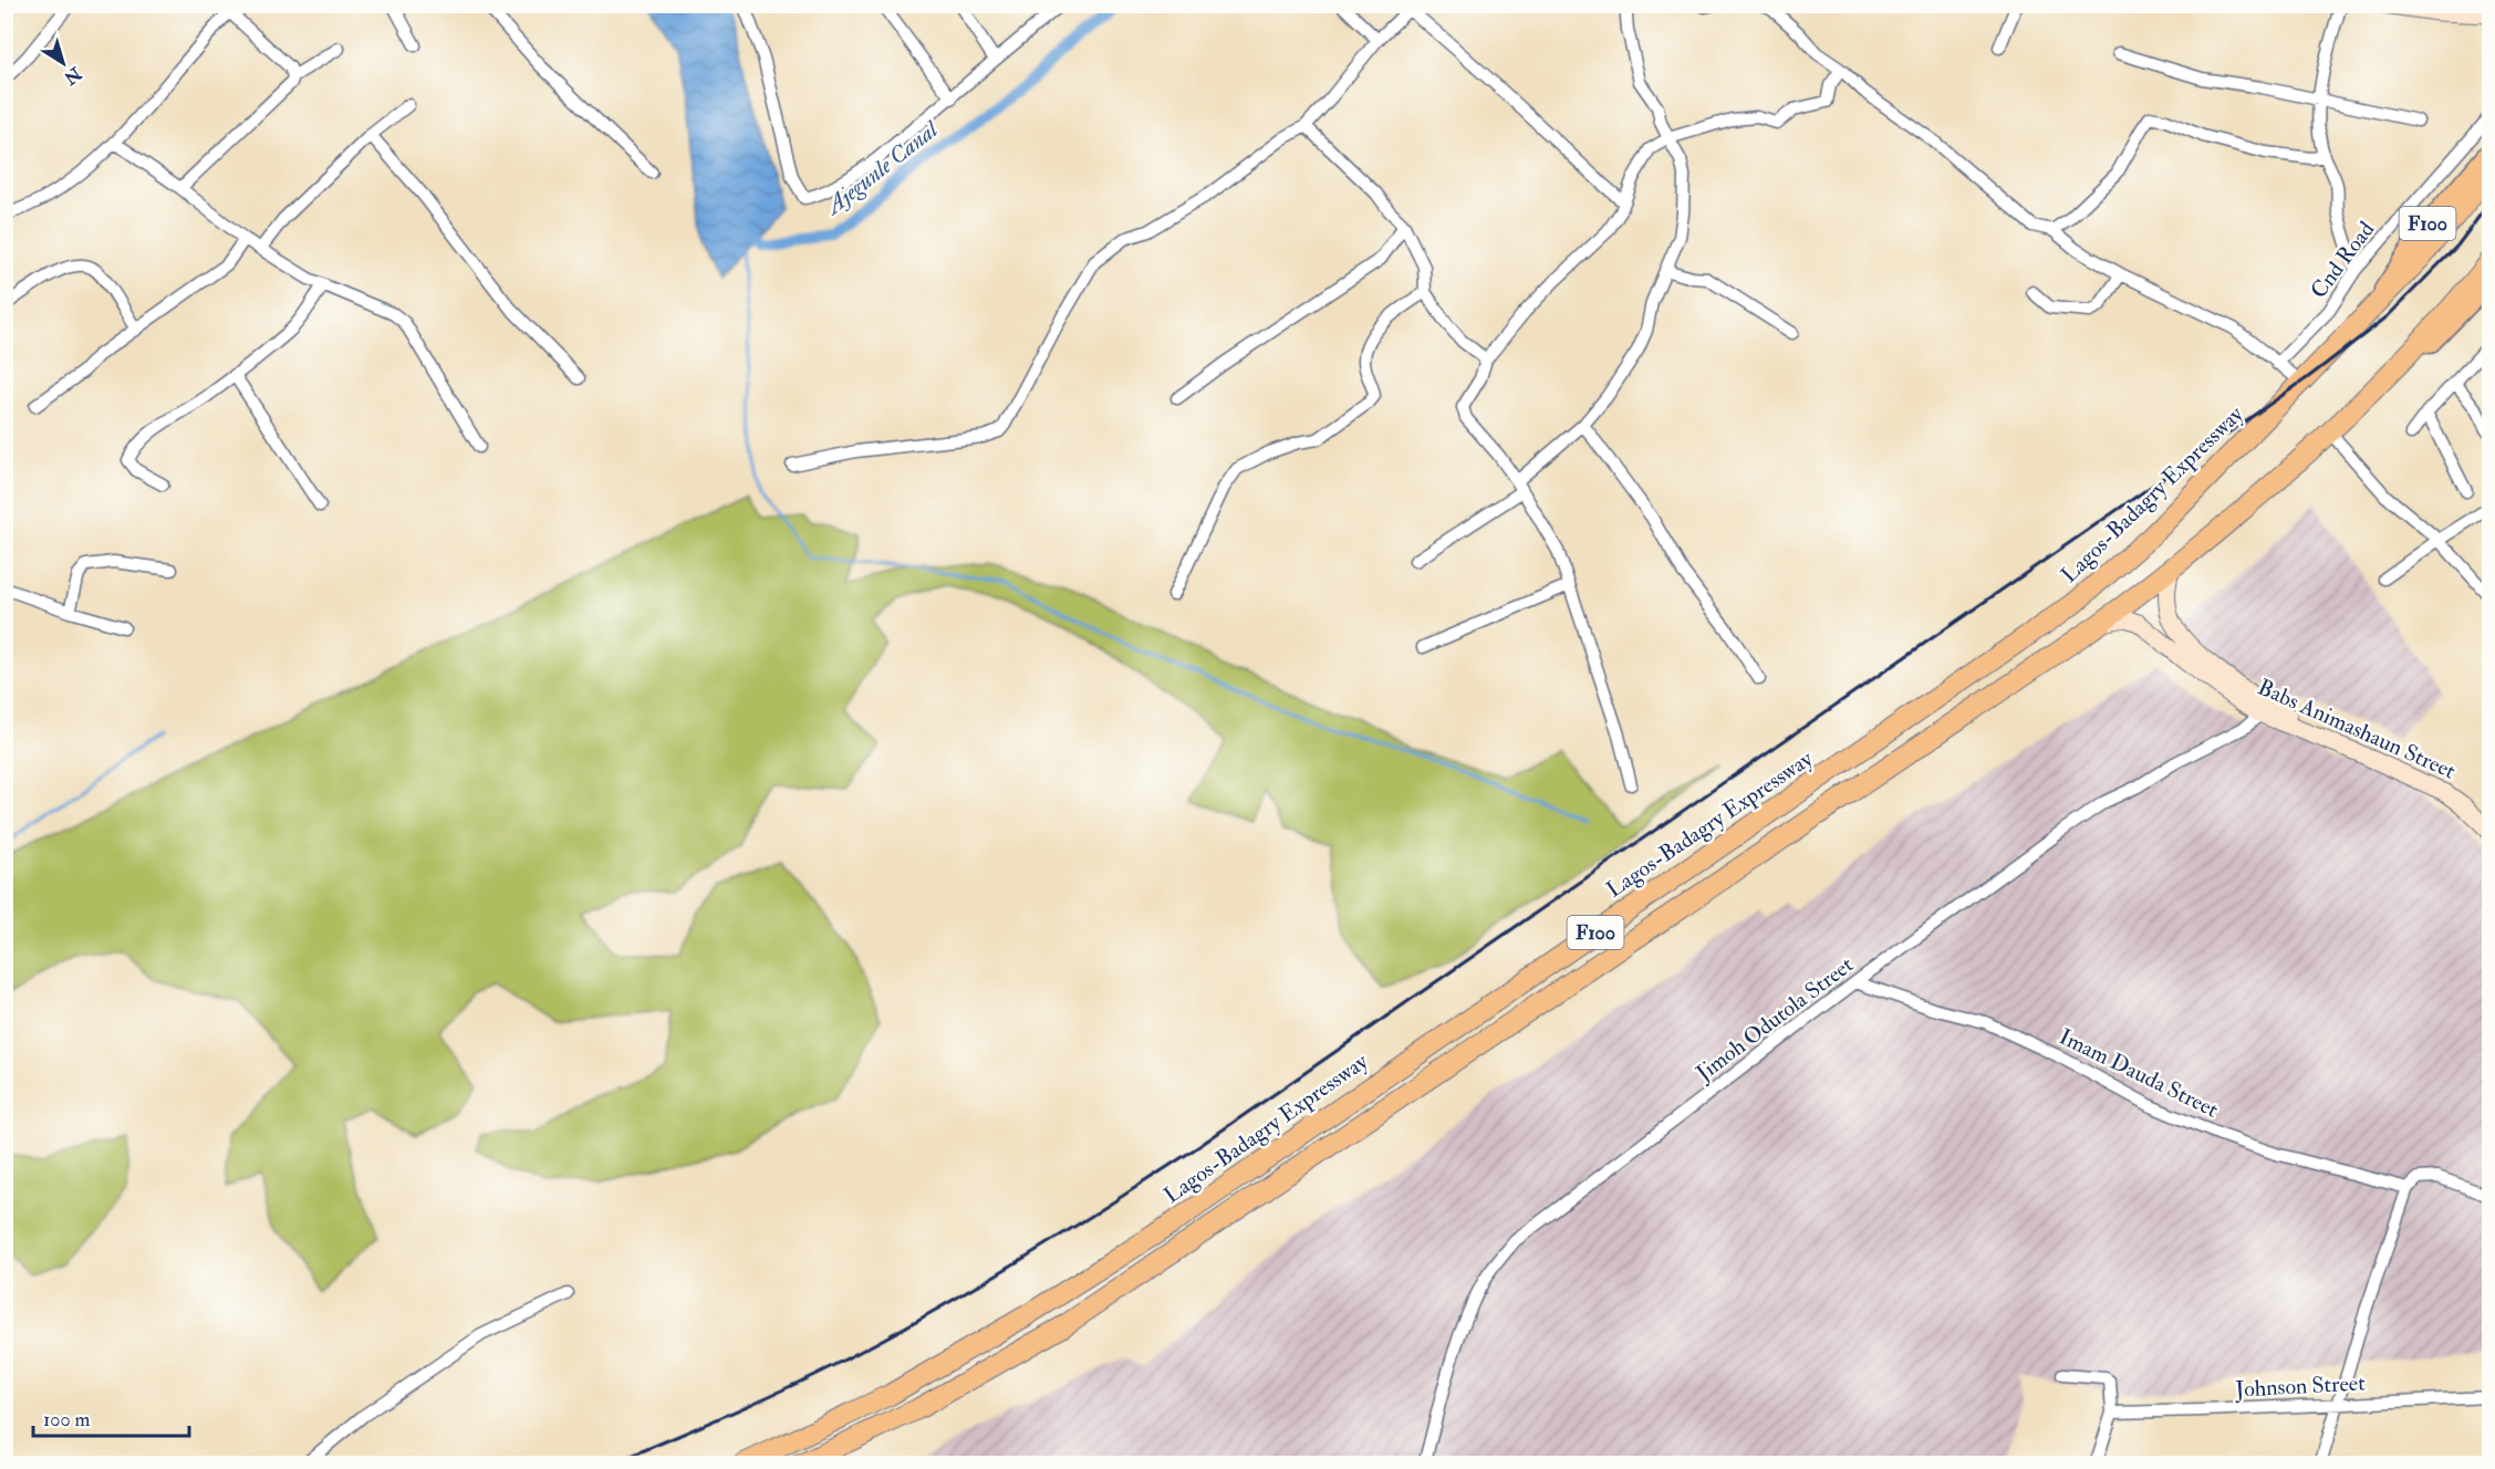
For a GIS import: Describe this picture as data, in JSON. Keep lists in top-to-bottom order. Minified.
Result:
{"streets":{"highway":["F100","Lagos-Badagry Expressway"],"main road":["Babs Animashaun Street"],"street":["Cnd Road","Jimoh Odutola Street","Imam Dauda Street","Johnson Street"]},"crossings":[["F100","Lagos-Badagry Expressway"],["F100","Babs Animashaun Street"],["Babs Animashaun Street","Jimoh Odutola Street"],["Jimoh Odutola Street","Imam Dauda Street"]],"water":["Ajegunle Canal"],"scale_bar":"100 m","north":"bottom right"}
